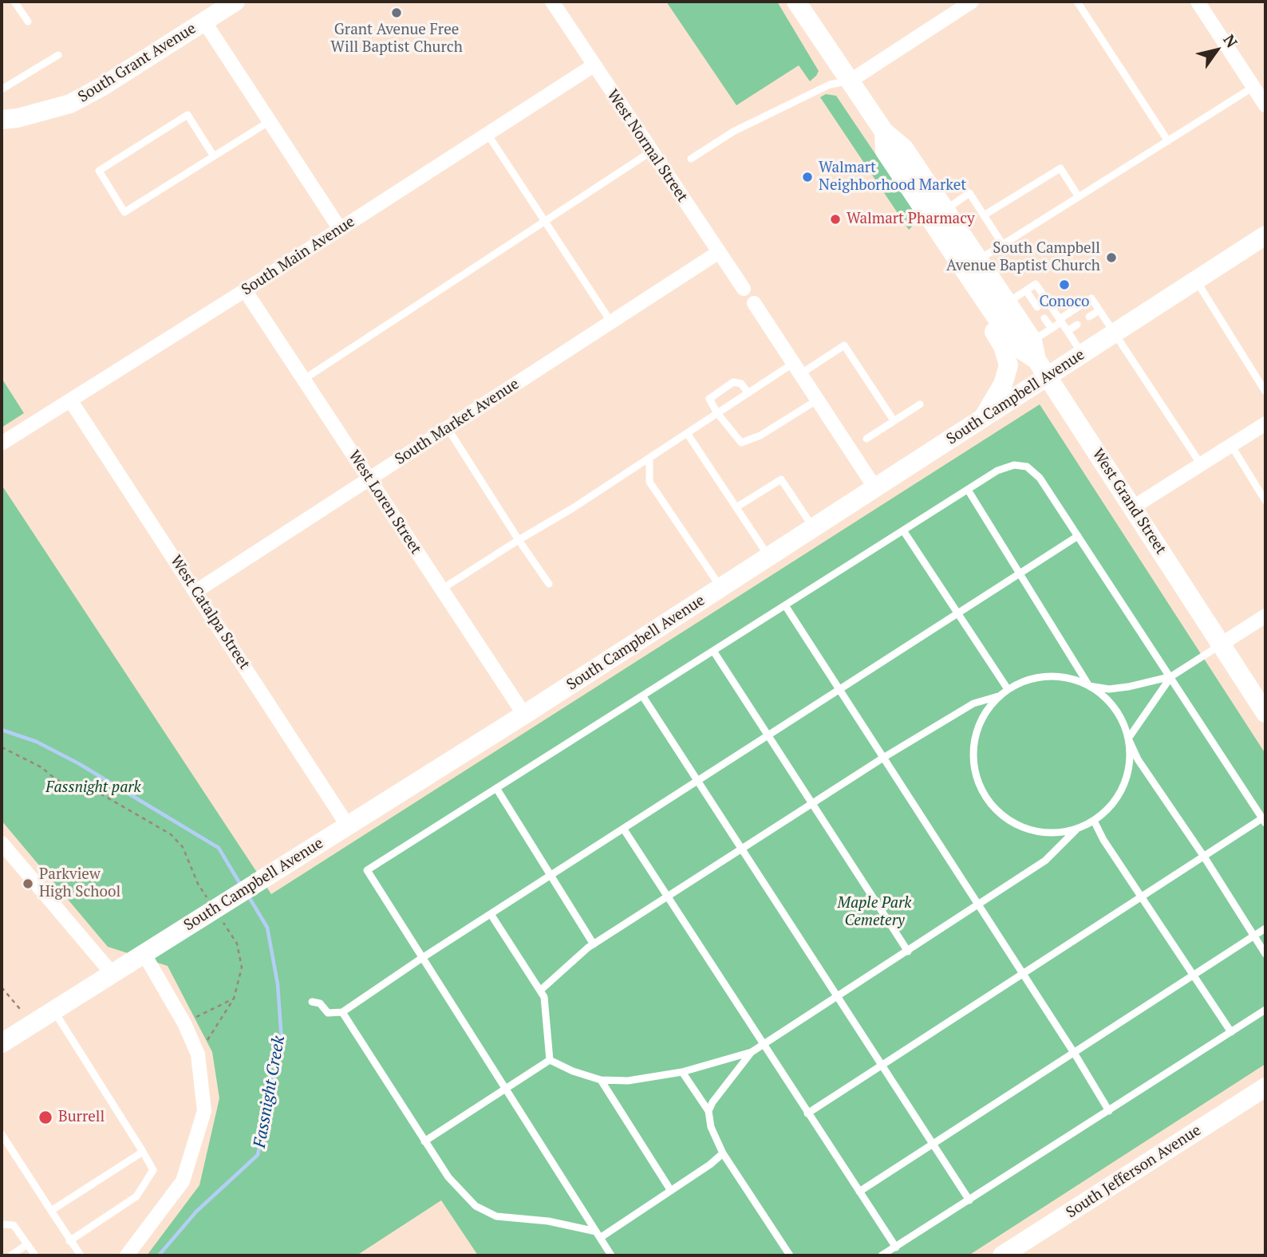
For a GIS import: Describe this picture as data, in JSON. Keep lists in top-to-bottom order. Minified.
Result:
{"streets":{"main road":["South Grant Avenue","South Campbell Avenue","West Grand Street","South Jefferson Avenue"],"street":["West Normal Street","South Main Avenue","South Market Avenue","West Loren Street","West Catalpa Street"]},"crossings":[["West Normal Street","South Main Avenue"],["West Normal Street","South Market Avenue"],["South Main Avenue","West Loren Street"],["South Main Avenue","West Catalpa Street"],["South Campbell Avenue","West Grand Street"],["South Campbell Avenue","West Loren Street"],["South Campbell Avenue","West Catalpa Street"],["South Market Avenue","West Loren Street"],["South Market Avenue","West Catalpa Street"]],"water":["Fassnight Creek"],"parks":["Fassnight park","Maple Park Cemetery"],"places":["Grant Avenue Free Will Baptist Church","Walmart Neighborhood Market","Walmart Pharmacy","South Campbell Avenue Baptist Church","Conoco","Parkview High School","Burrell"],"north":"top right"}
